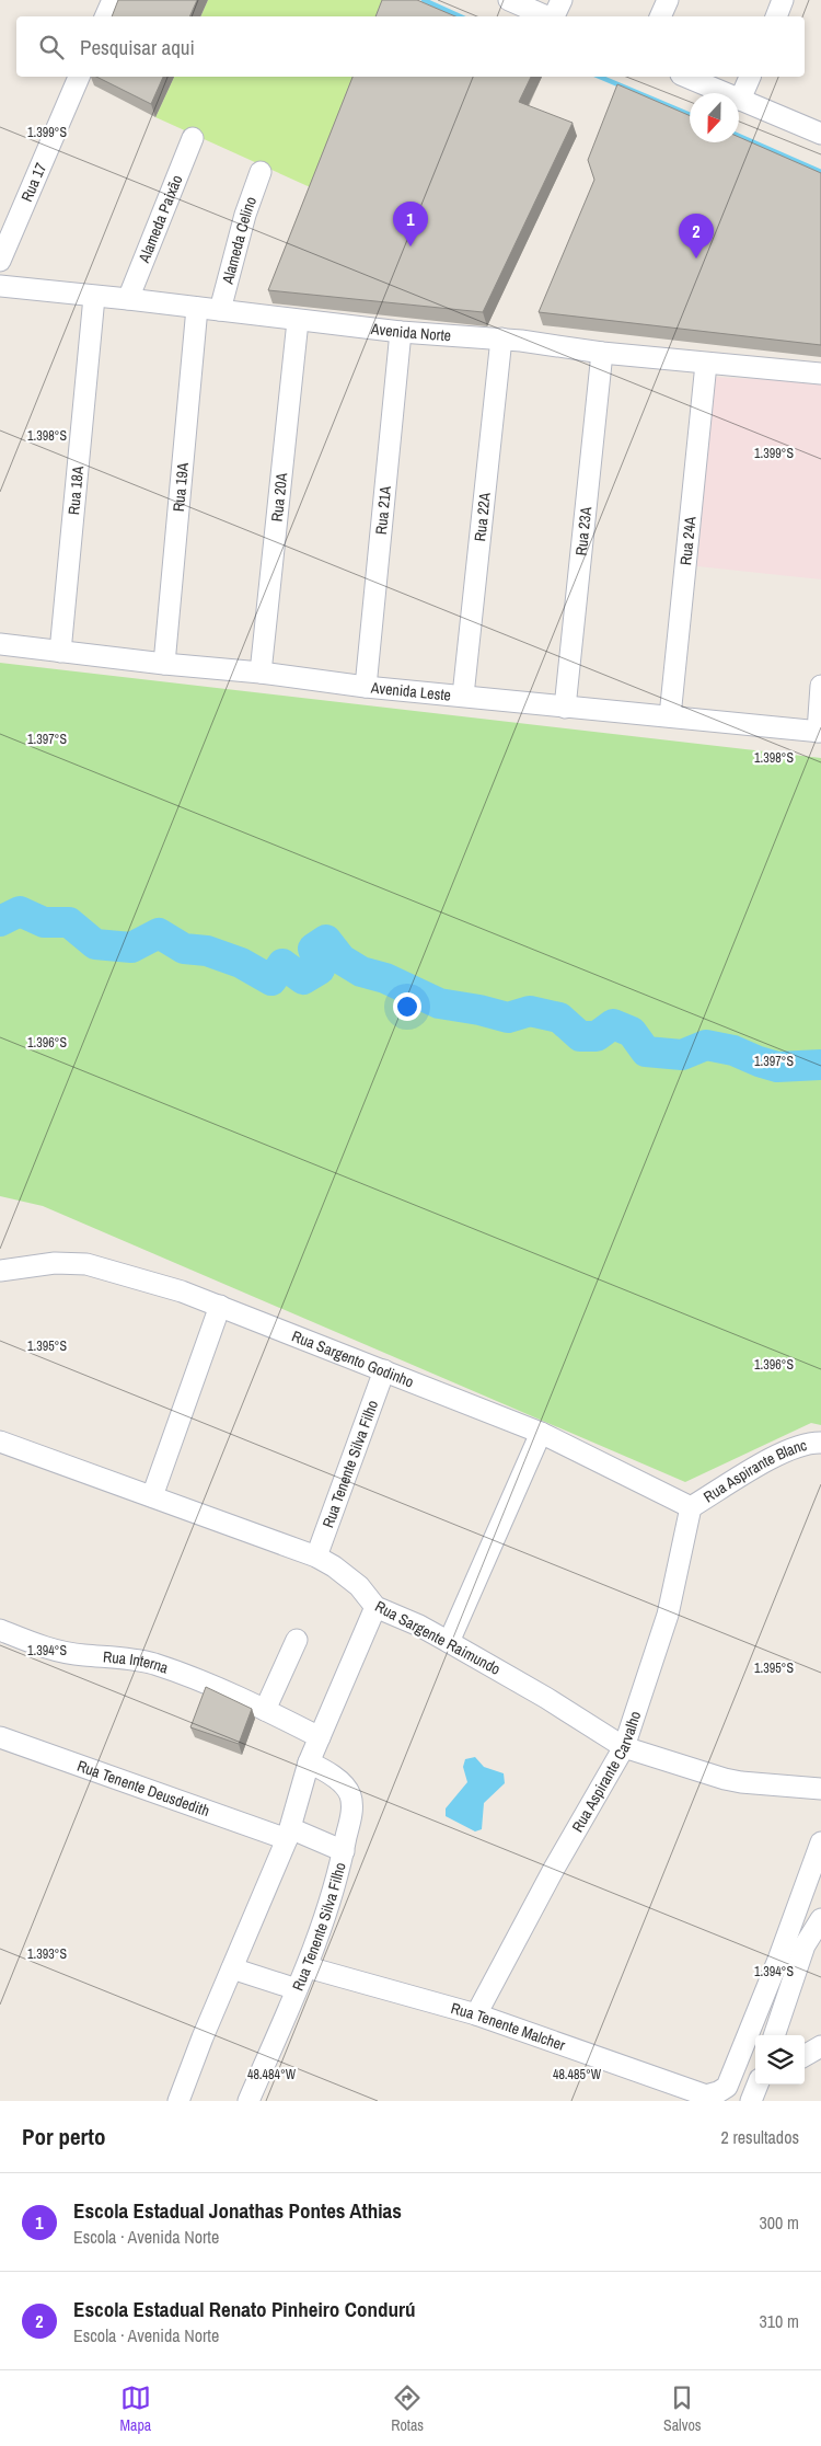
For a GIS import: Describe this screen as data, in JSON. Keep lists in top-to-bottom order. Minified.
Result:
{"streets":{"street":["Rua 17","Alameda Paixão","Alameda Celino","Avenida Norte","Rua 19A","Rua 18A","Rua 20A","Rua 21A","Rua 22A","Rua 23A","Rua 24A","Avenida Leste","Rua Sargento Godinho","Rua Tenente Silva Filho","Rua Aspirante Blanc","Rua Sargente Raimundo","Rua Interna","Rua Aspirante Carvalho","Rua Tenente Deusdedith","Rua Tenente Malcher"]},"crossings":[["Alameda Paixão","Avenida Norte"],["Alameda Celino","Avenida Norte"],["Avenida Norte","Rua 19A"],["Avenida Norte","Rua 18A"],["Avenida Norte","Rua 20A"],["Avenida Norte","Rua 21A"],["Avenida Norte","Rua 22A"],["Avenida Norte","Rua 23A"],["Avenida Norte","Rua 24A"],["Rua 19A","Avenida Leste"],["Rua 18A","Avenida Leste"],["Rua 20A","Avenida Leste"],["Rua 21A","Avenida Leste"],["Rua 22A","Avenida Leste"],["Rua 23A","Avenida Leste"],["Rua 24A","Avenida Leste"],["Rua Sargento Godinho","Rua Tenente Silva Filho"],["Rua Sargento Godinho","Rua Aspirante Blanc"],["Rua Sargento Godinho","Rua Aspirante Carvalho"],["Rua Tenente Silva Filho","Rua Sargente Raimundo"],["Rua Tenente Silva Filho","Rua Tenente Deusdedith"],["Rua Tenente Silva Filho","Rua Tenente Malcher"],["Rua Aspirante Blanc","Rua Aspirante Carvalho"],["Rua Sargente Raimundo","Rua Aspirante Carvalho"],["Rua Aspirante Carvalho","Rua Tenente Malcher"]],"north":"bottom","page":{"search":"Pesquisar aqui","pins":["1","2"],"heading":["Por perto","2 resultados"],"list":[{"mark":"1","name":"Escola Estadual Jonathas Pontes Athias","note":"Escola · Avenida Norte","value":"300 m"},{"mark":"2","name":"Escola Estadual Renato Pinheiro Condurú","note":"Escola · Avenida Norte","value":"310 m"}],"nav":["Mapa","Rotas","Salvos"]},"coordinates":["1.399°S","1.398°S","1.397°S","1.396°S","1.395°S","1.394°S","1.393°S","48.484°W","48.485°W"]}
